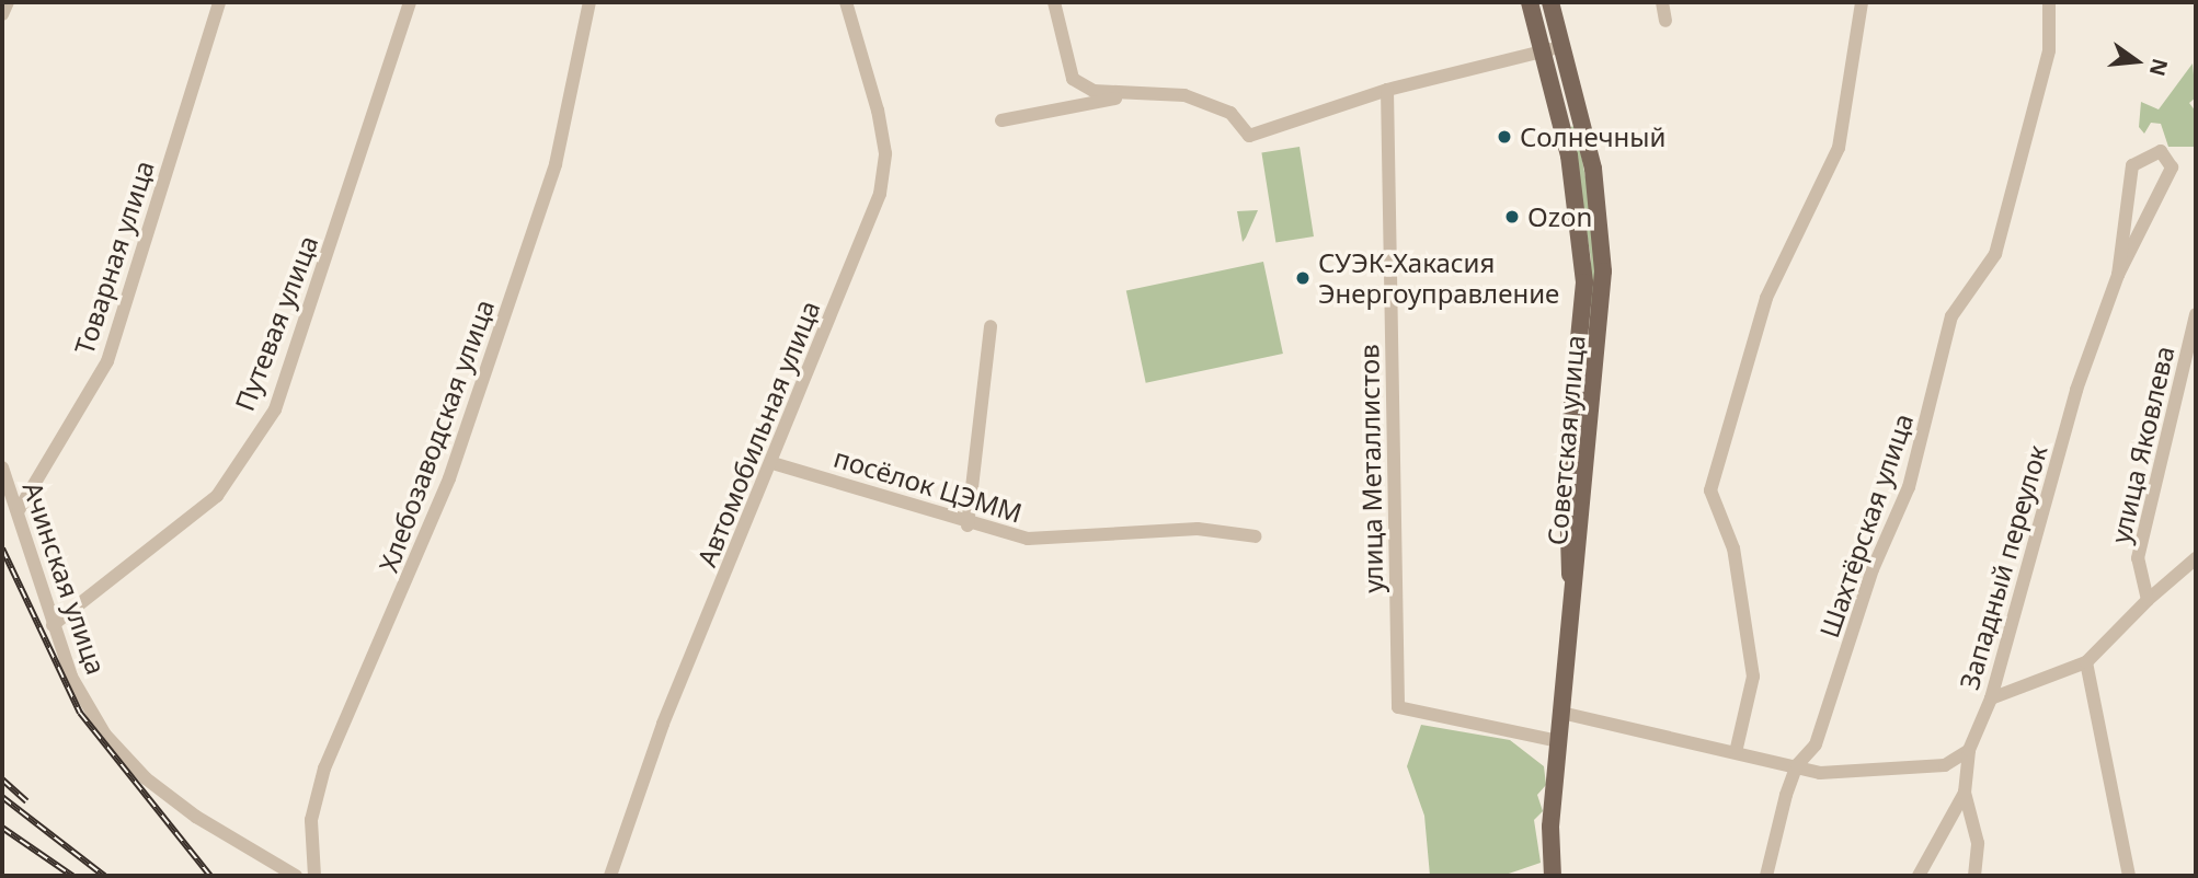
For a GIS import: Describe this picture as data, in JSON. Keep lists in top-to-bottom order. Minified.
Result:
{"streets":{"main road":["Советская улица"],"street":["Товарная улица","Путевая улица","Автомобильная улица","Хлебозаводская улица","улица Яковлева","улица Металлистов","посёлок ЦЭММ","Шахтёрская улица","Западный переулок","Ачинская улица"]},"crossings":[["Товарная улица","Ачинская улица"],["Путевая улица","Ачинская улица"],["Автомобильная улица","посёлок ЦЭММ"],["Советская улица","улица Металлистов"]],"places":["Солнечный","Ozon","СУЭК-Хакасия Энергоуправление"],"north":"right"}
